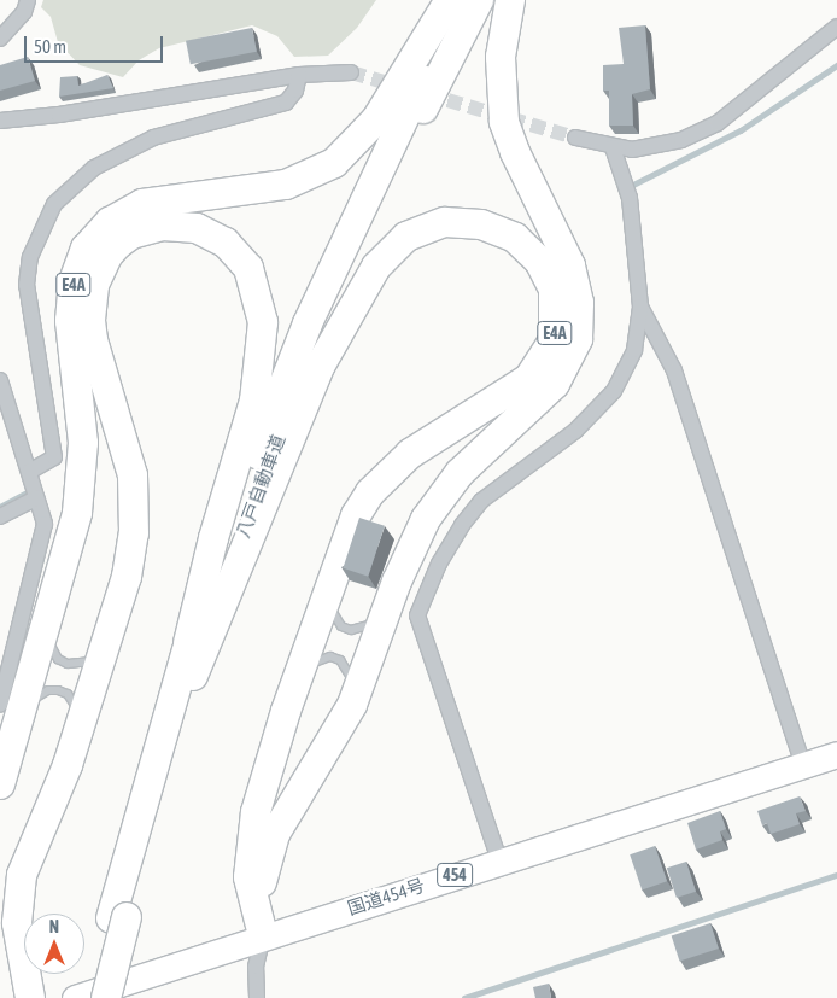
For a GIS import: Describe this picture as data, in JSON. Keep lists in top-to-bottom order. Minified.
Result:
{"streets":{"highway":["E4A","八戸自動車道","454","国道454号"]},"crossings":[["E4A","八戸自動車道"],["E4A","国道454号"]],"scale_bar":"50 m","north":"top"}
